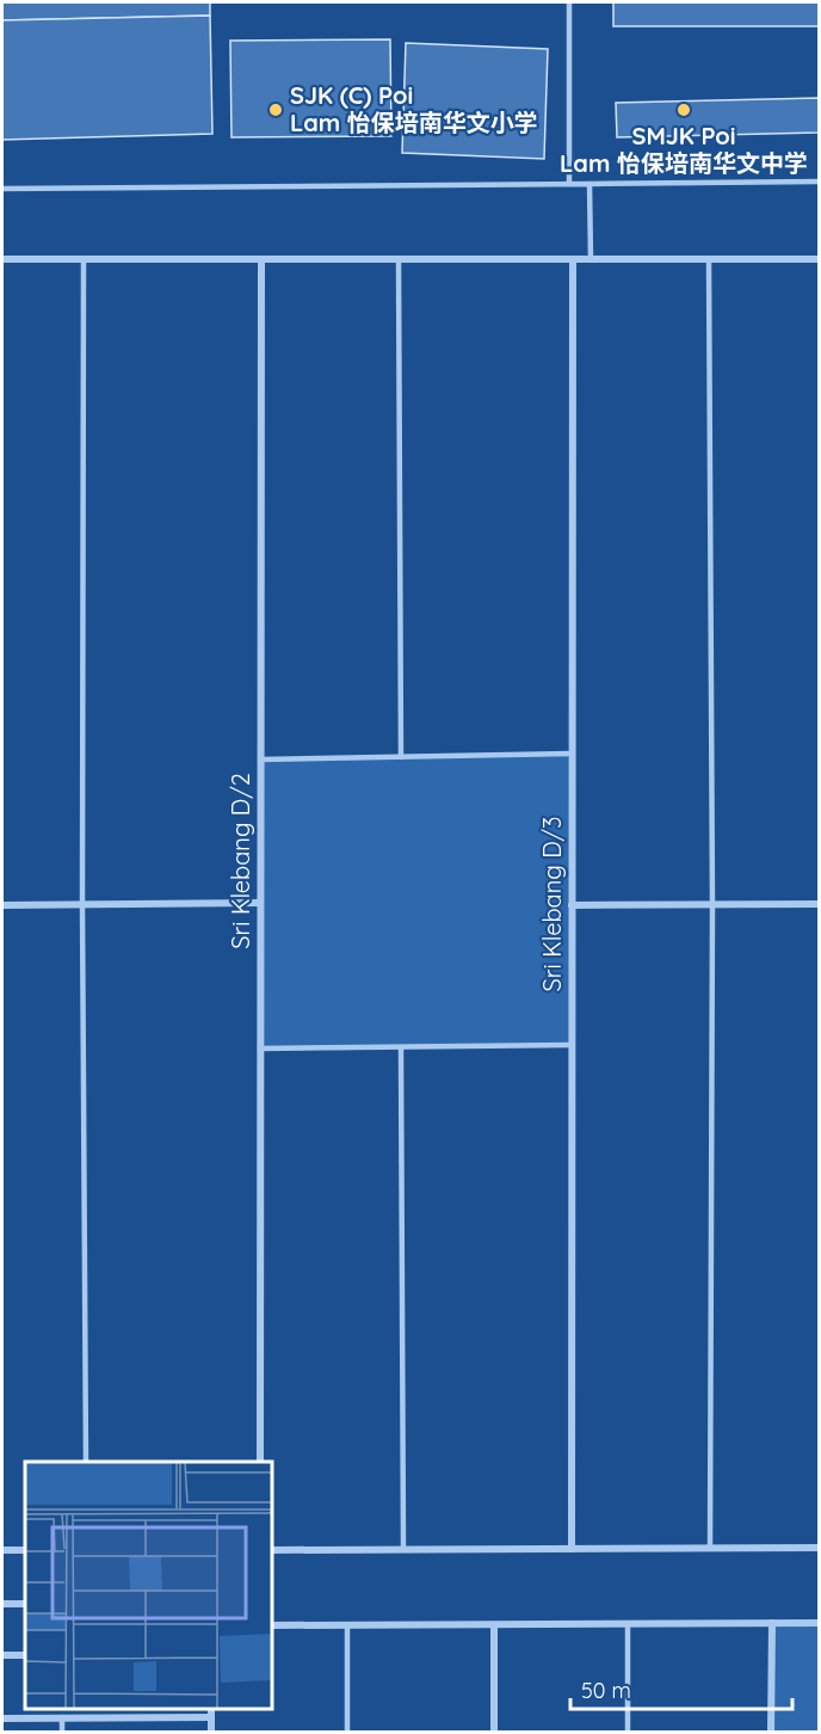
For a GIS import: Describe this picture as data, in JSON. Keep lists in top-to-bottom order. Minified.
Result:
{"streets":{"street":["Sri Klebang D/2","Sri Klebang D/3"]},"places":["SJK (C) Poi Lam 怡保培南华文小学","SMJK Poi Lam 怡保培南华文中学"],"scale_bar":"50 m"}
